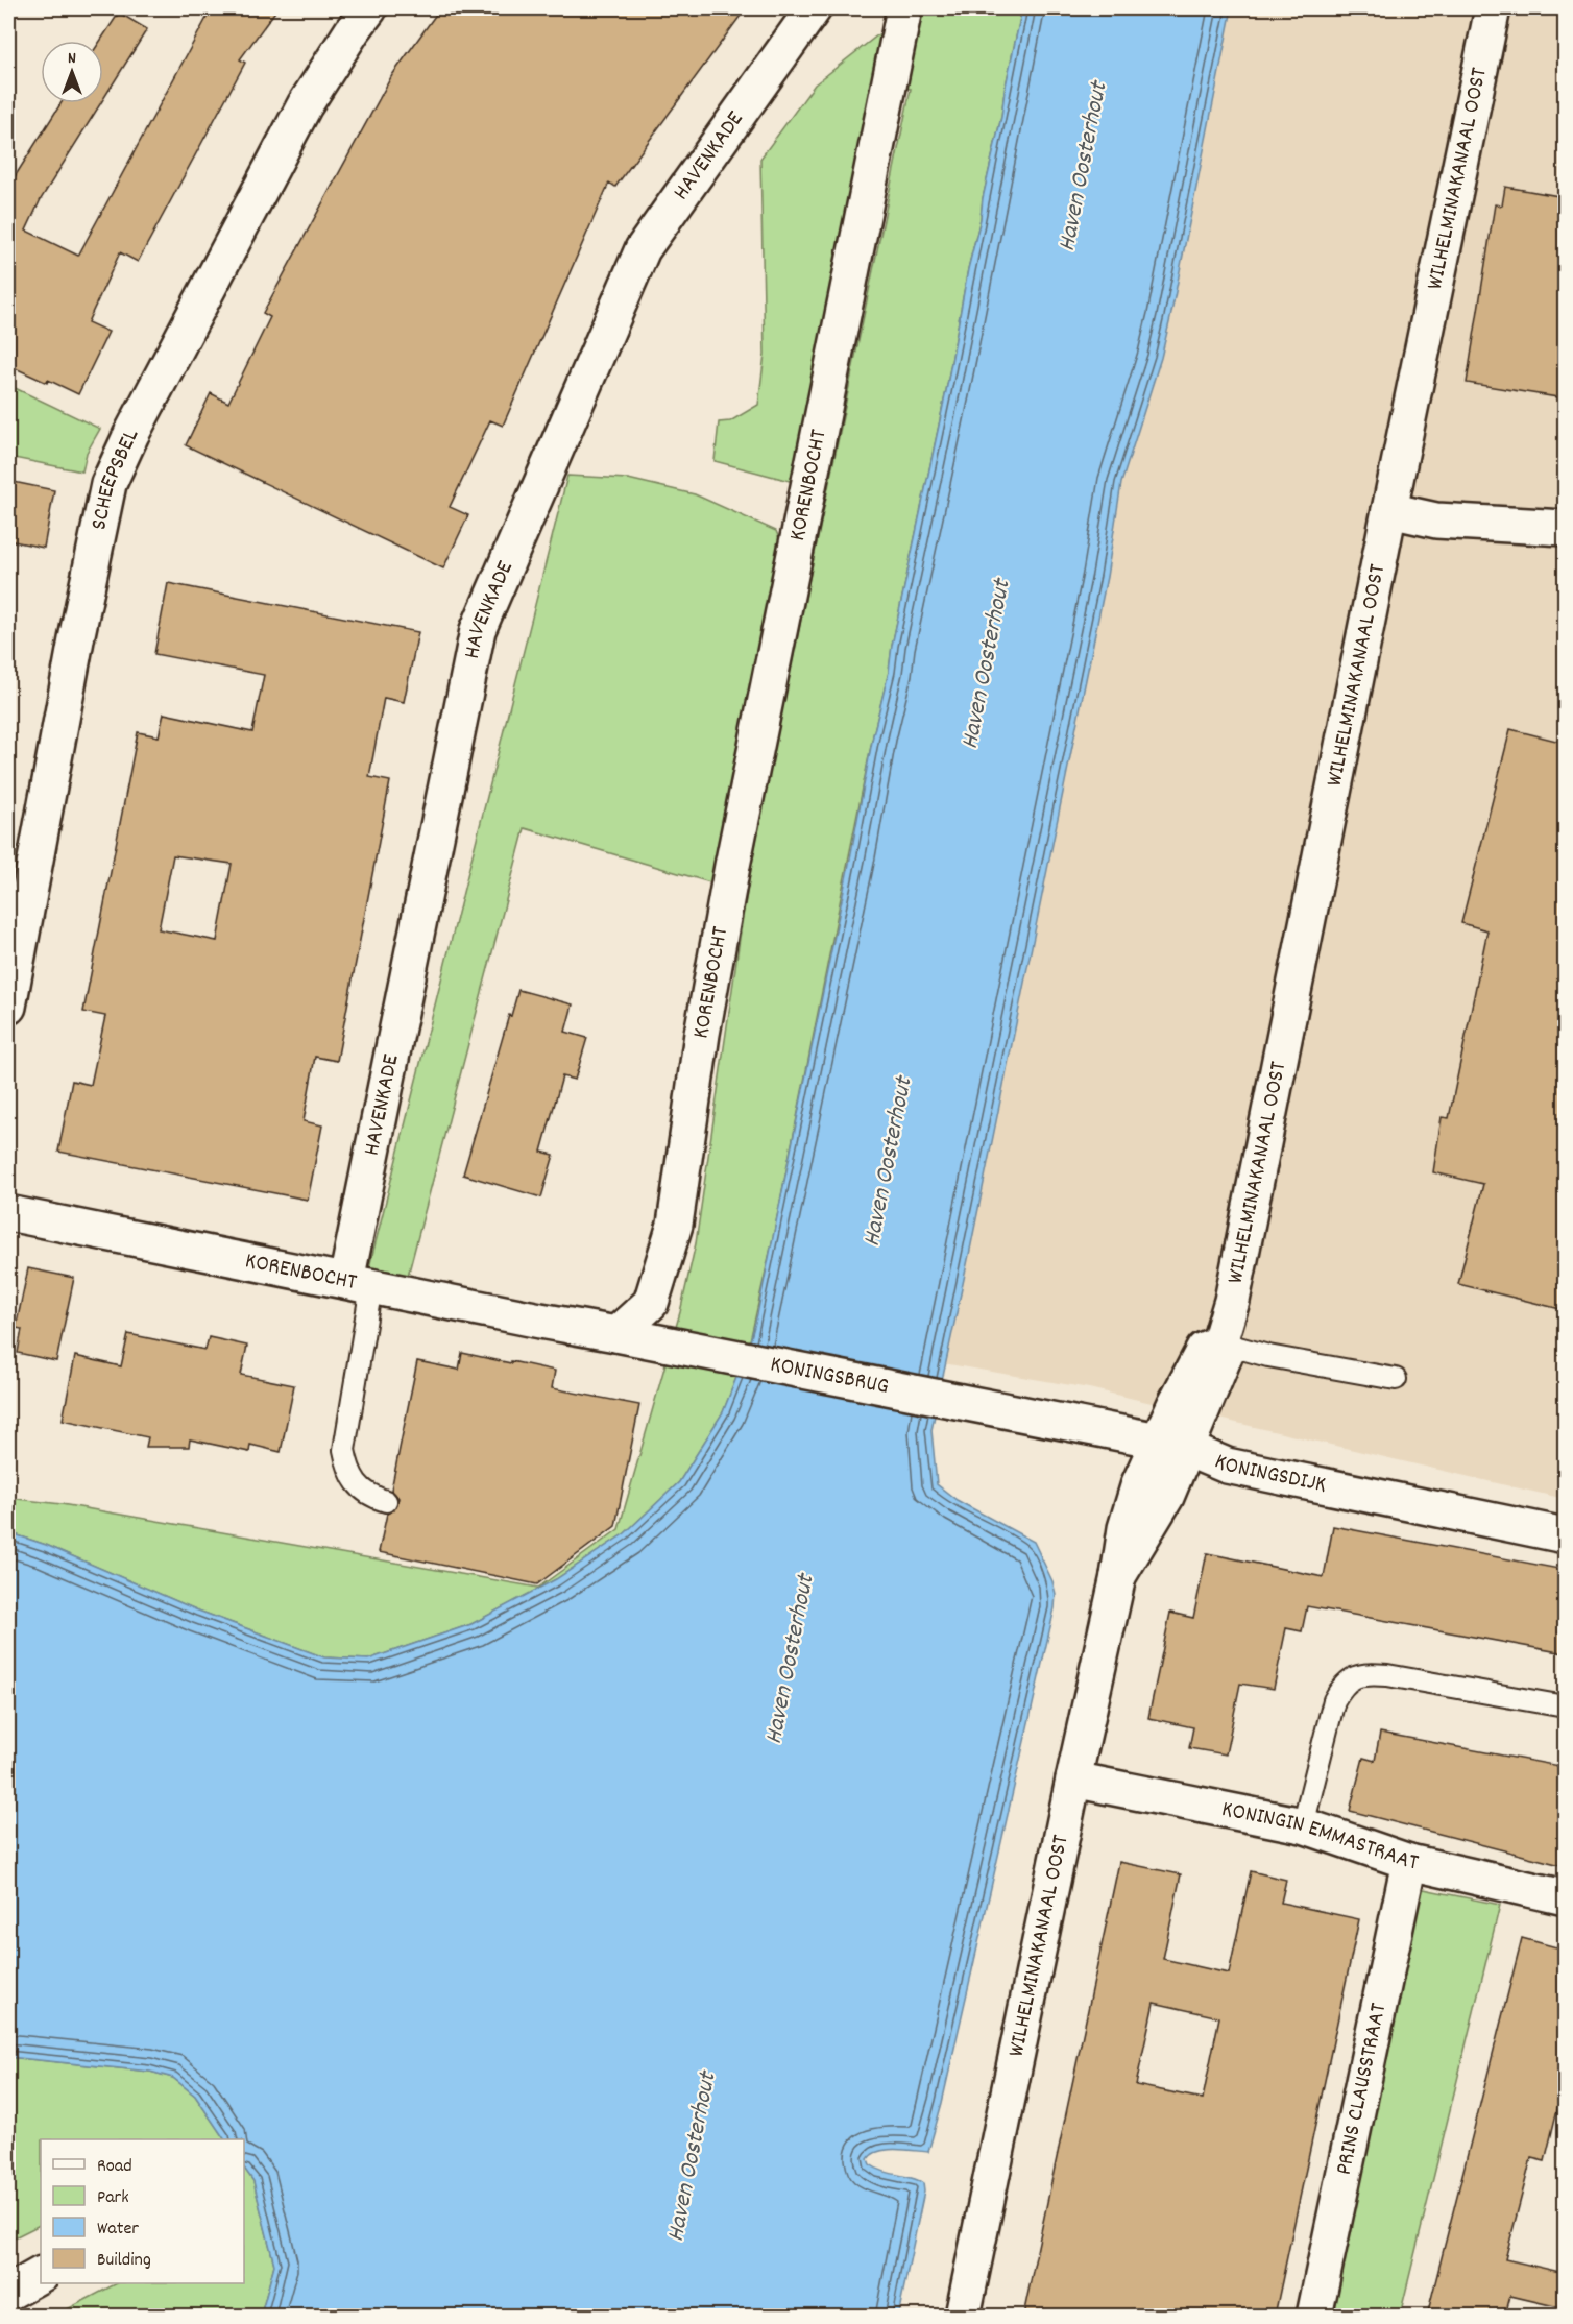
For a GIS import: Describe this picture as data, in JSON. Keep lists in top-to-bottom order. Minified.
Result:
{"streets":{"street":["HAVENKADE","WILHELMINAKANAAL OOST","SCHEEPSBEL","KORENBOCHT","KONINGSBRUG","KONINGSDIJK","KONINGIN EMMASTRAAT","PRINS CLAUSSTRAAT"]},"crossings":[["HAVENKADE","KORENBOCHT"],["WILHELMINAKANAAL OOST","KONINGSDIJK"],["WILHELMINAKANAAL OOST","KONINGIN EMMASTRAAT"],["KORENBOCHT","KONINGSBRUG"],["KONINGSBRUG","KONINGSDIJK"],["KONINGIN EMMASTRAAT","PRINS CLAUSSTRAAT"]],"water":["Haven Oosterhout"],"legend":["Road","Park","Water","Building"],"north":"top"}
